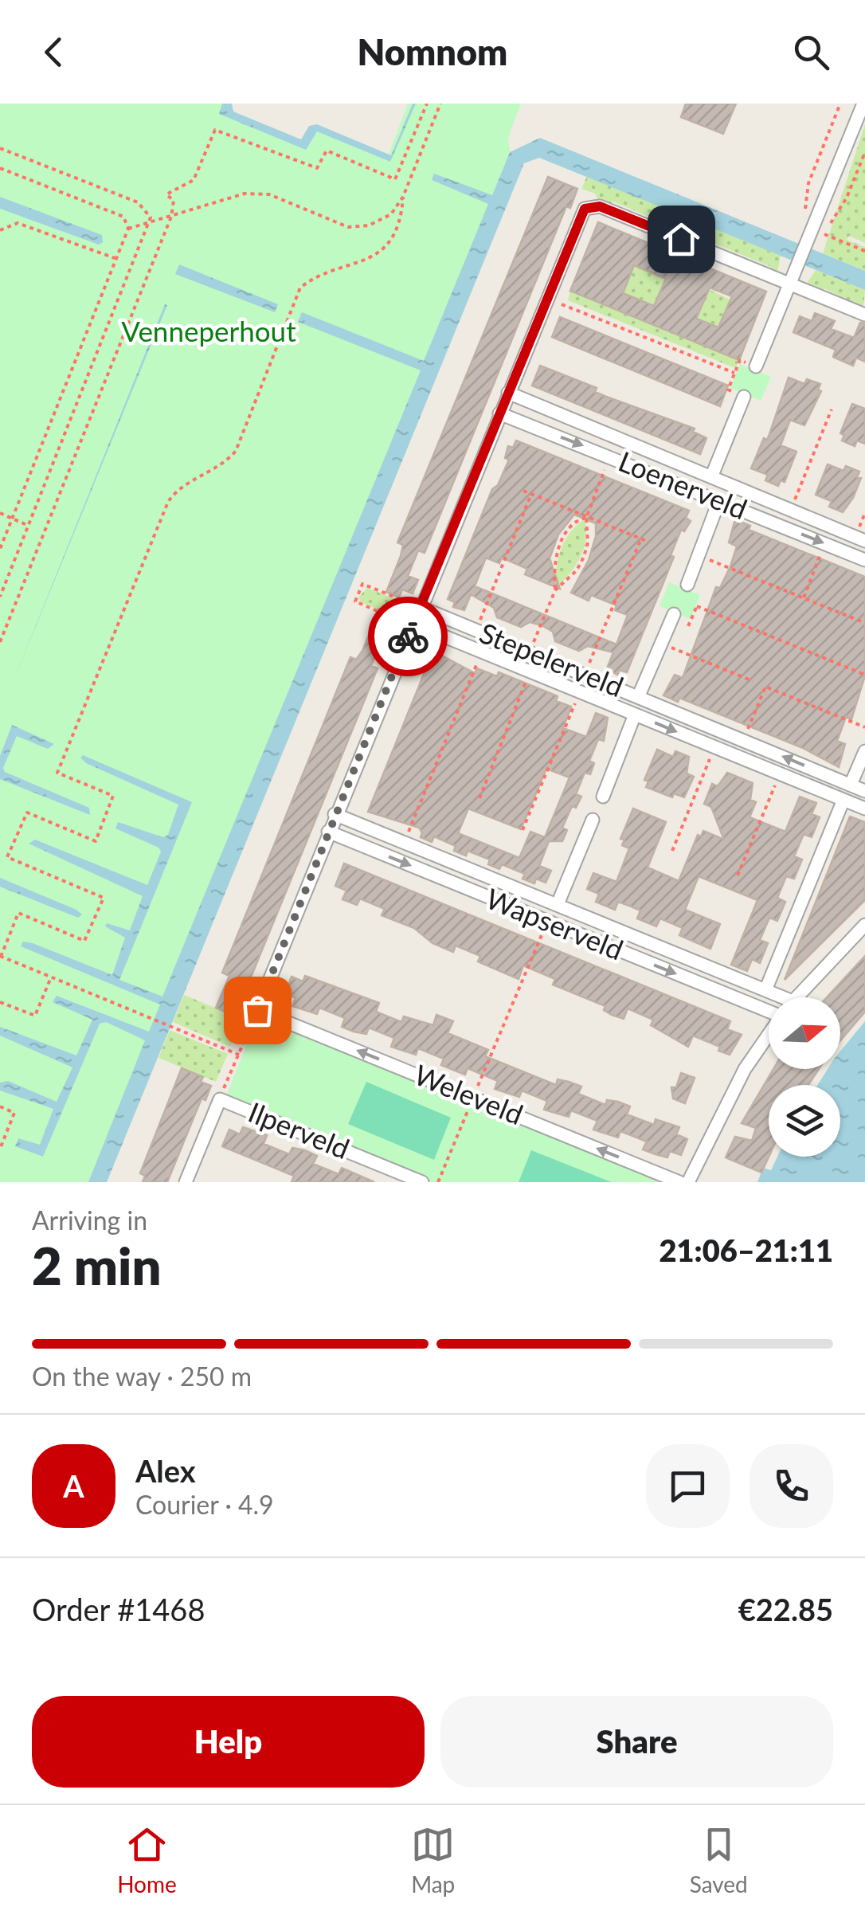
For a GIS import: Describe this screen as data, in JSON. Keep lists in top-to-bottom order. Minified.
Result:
{"streets":{"street":["Loenerveld","Stepelerveld","Wapserveld","Weleveld","Ilperveld"]},"one_way":["Weleveld"],"parks":["Venneperhout"],"north":"right","page":{"header":"Nomnom","heading":["2 min","Arriving in","21:06–21:11"],"panel":["Alex","Courier · 4.9","Order #1468","€22.85"],"bar":"On the way · 250 m","round":"A","buttons":["Help","Share"],"tabs":["Home","Map","Saved"]}}
